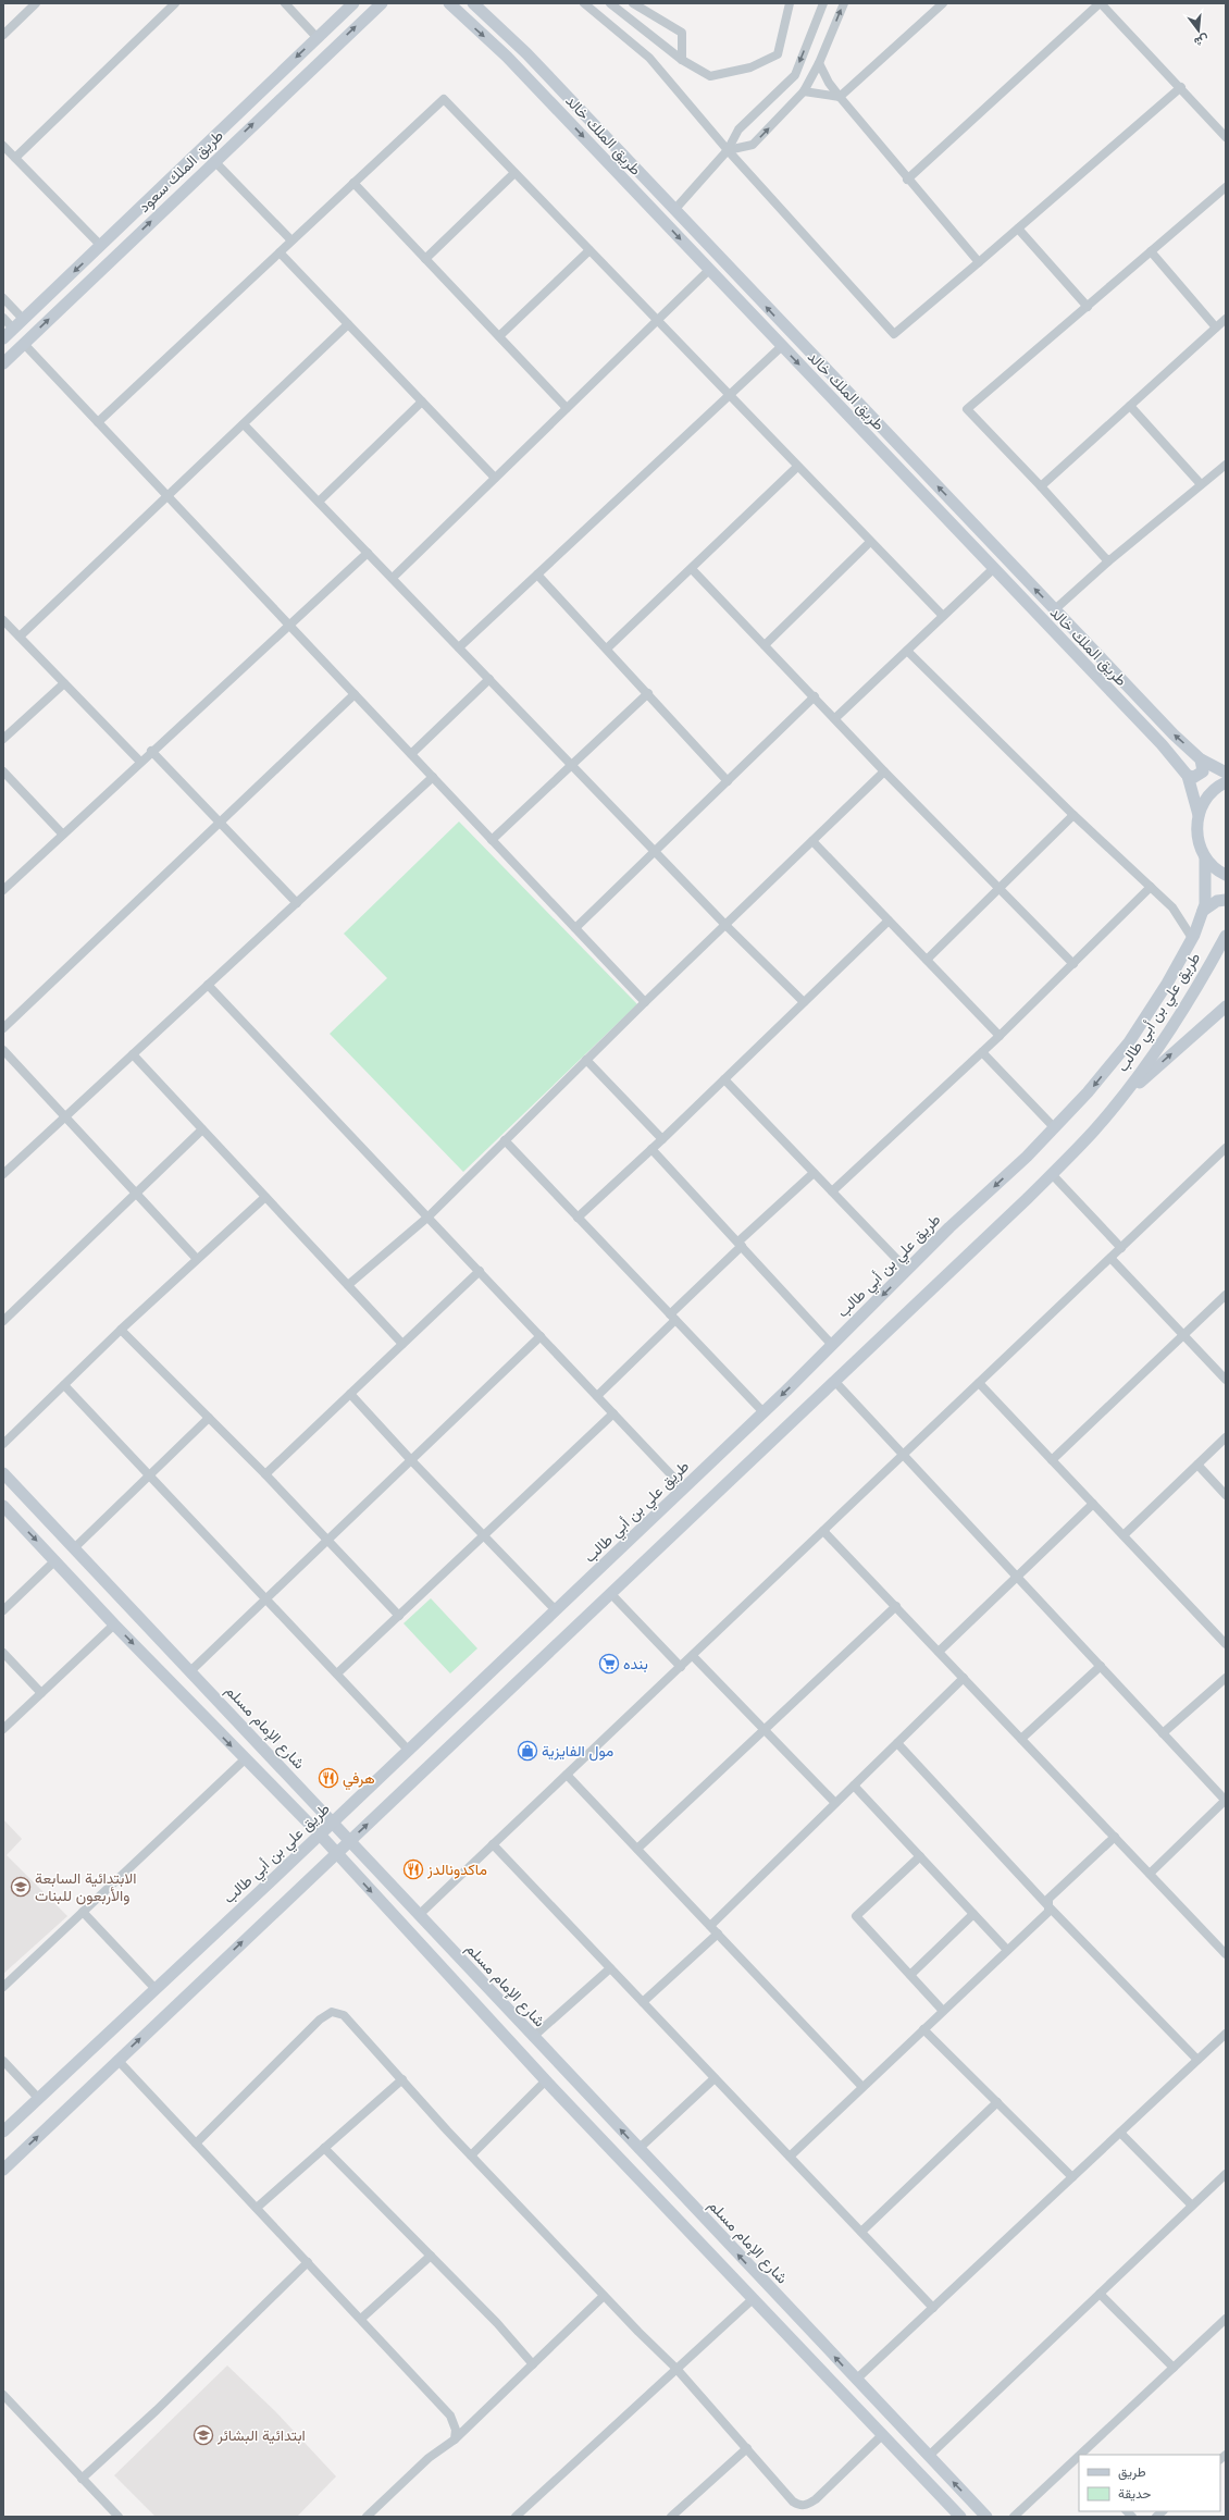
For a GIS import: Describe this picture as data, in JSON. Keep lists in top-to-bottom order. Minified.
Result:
{"streets":{"main road":["طريق الملك خالد","طريق الملك سعود","طريق علي بن أبي طالب","شارع الإمام مسلم"]},"crossings":[["طريق علي بن أبي طالب","شارع الإمام مسلم"]],"places":{"supermarket":["بنده"],"shop":["مول الفايزية"],"restaurant":["هرفي","ماكدونالدز"],"school or university":["الابتدائية السابعة والأربعون للبنات","ابتدائية البشائر"]},"legend":["طريق","حديقة"],"north":"bottom"}
